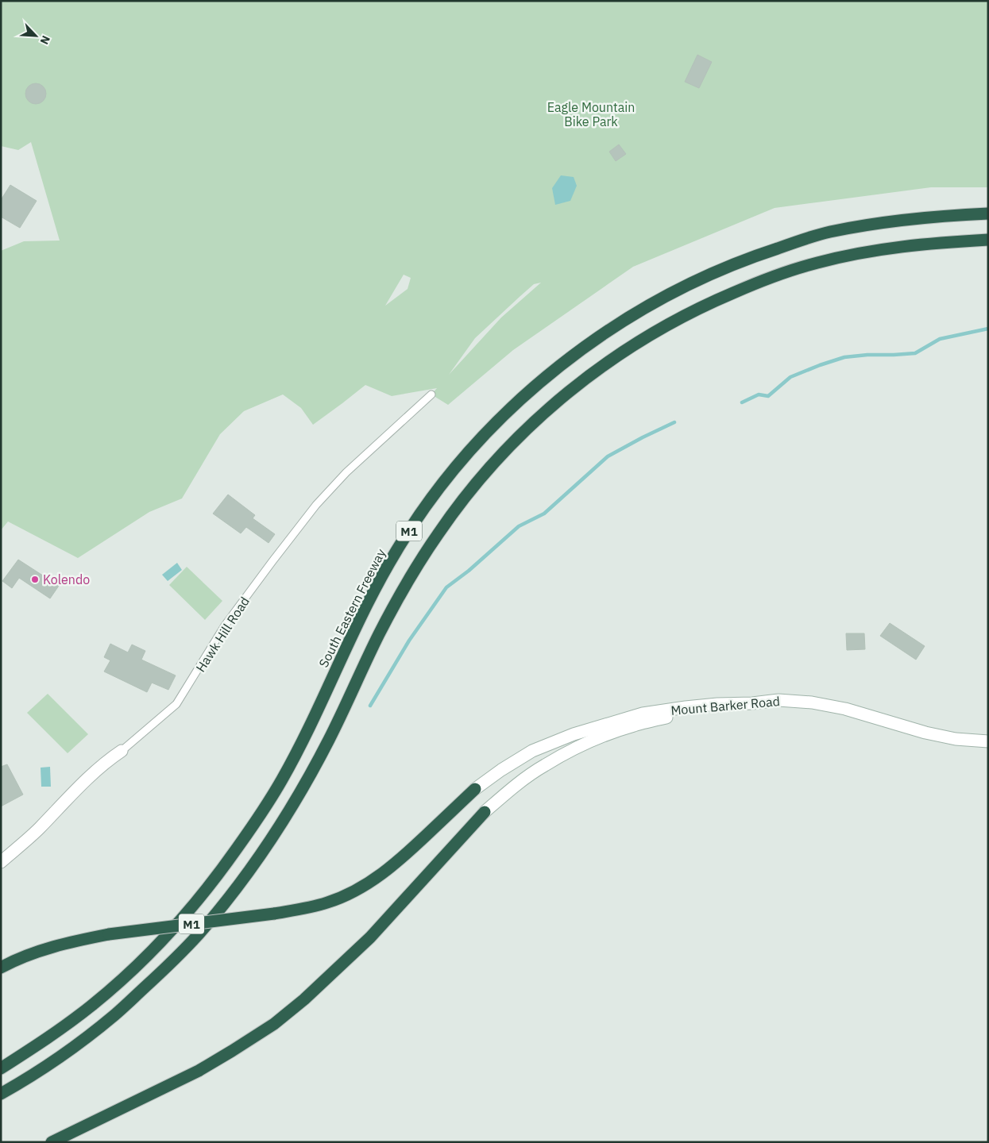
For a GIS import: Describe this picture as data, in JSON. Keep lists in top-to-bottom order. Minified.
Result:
{"streets":{"highway":["M1","South Eastern Freeway"],"main road":["Hawk Hill Road","Mount Barker Road"]},"crossings":[["M1","Mount Barker Road"]],"parks":["Eagle Mountain Bike Park"],"places":["Kolendo"],"north":"bottom right"}
